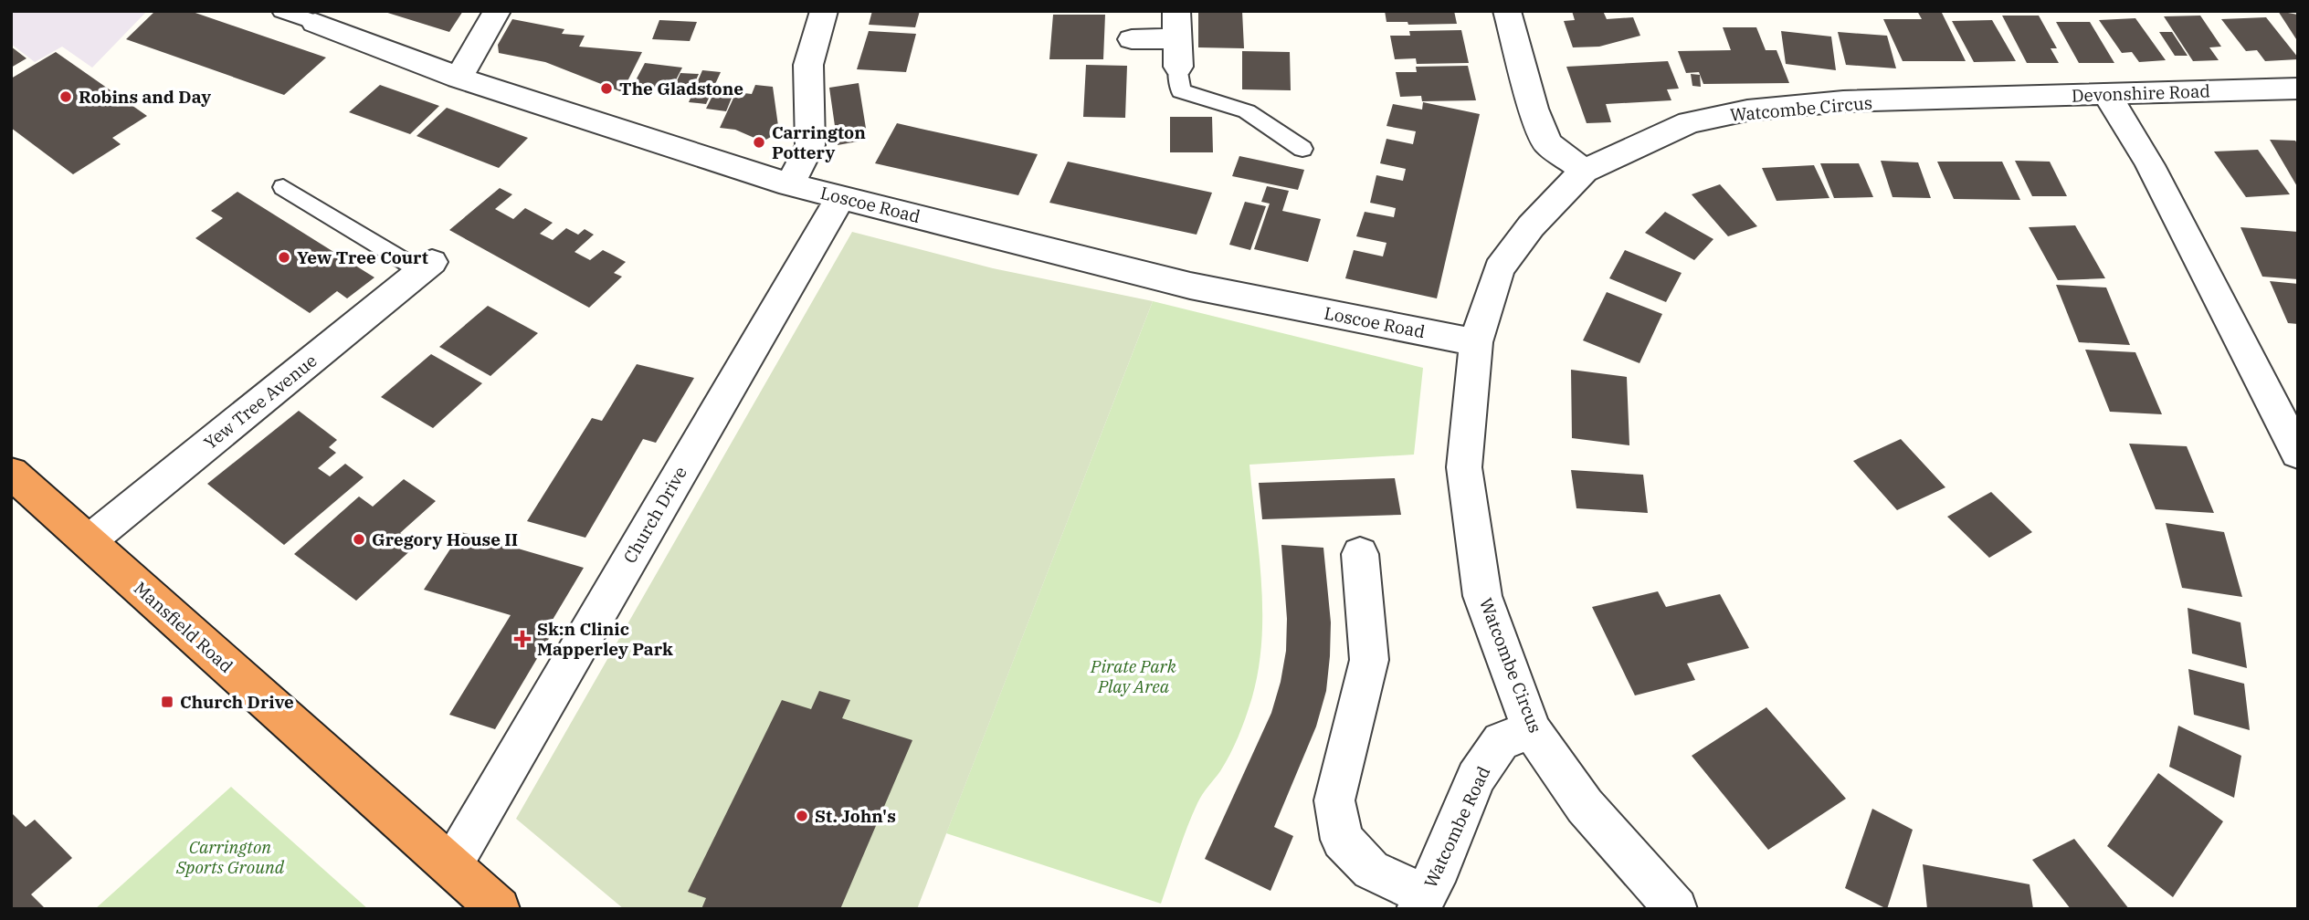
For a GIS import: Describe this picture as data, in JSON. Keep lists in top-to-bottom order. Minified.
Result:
{"streets":{"highway":["Mansfield Road"],"street":["Devonshire Road","Watcombe Circus","Loscoe Road","Yew Tree Avenue","Church Drive","Watcombe Road"]},"crossings":[["Devonshire Road","Watcombe Circus"],["Watcombe Circus","Loscoe Road"],["Watcombe Circus","Watcombe Road"],["Loscoe Road","Church Drive"],["Yew Tree Avenue","Mansfield Road"],["Church Drive","Mansfield Road"]],"parks":["Pirate Park Play Area","Carrington Sports Ground"],"places":{"other":["The Gladstone","Robins and Day","Carrington Pottery","Yew Tree Court","Gregory House II","St. John's"],"health":["Sk:n Clinic Mapperley Park"],"transit":["Church Drive"]}}
